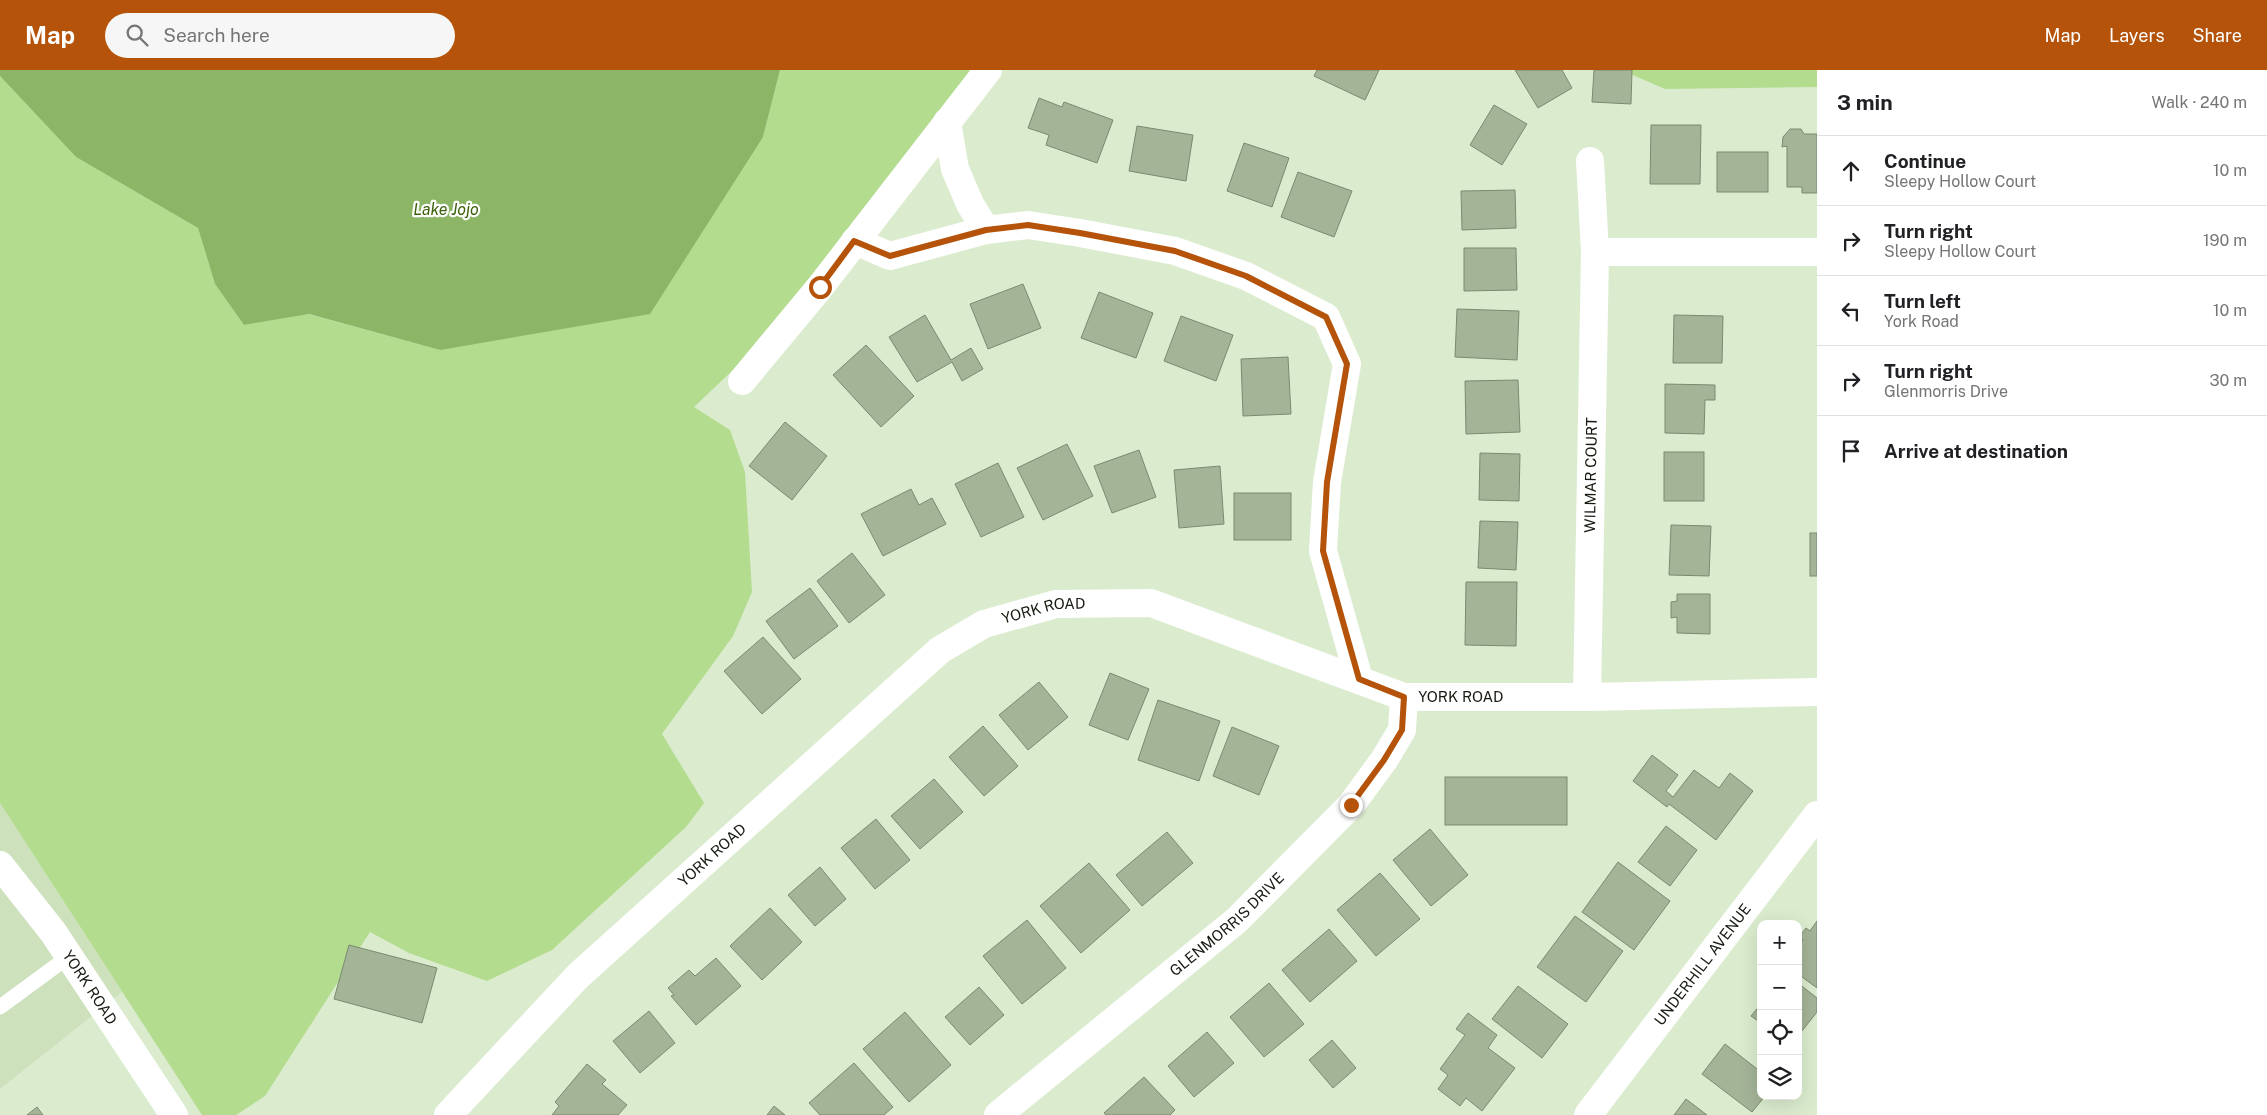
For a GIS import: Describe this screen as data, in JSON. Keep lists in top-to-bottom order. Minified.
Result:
{"streets":{"street":["WILMAR COURT","YORK ROAD","GLENMORRIS DRIVE","UNDERHILL AVENUE"]},"crossings":[["WILMAR COURT","YORK ROAD"],["YORK ROAD","GLENMORRIS DRIVE"]],"water":["Lake Jojo"],"page":{"header":"Map","search":"Search here","nav":["Map","Layers","Share"],"heading":["3 min","Walk · 240 m"],"list":[["Continue","Sleepy Hollow Court","10 m"],["Turn right","Sleepy Hollow Court","190 m"],["Turn left","York Road","10 m"],["Turn right","Glenmorris Drive","30 m"],"Arrive at destination"],"map_buttons":["+","−"]}}
